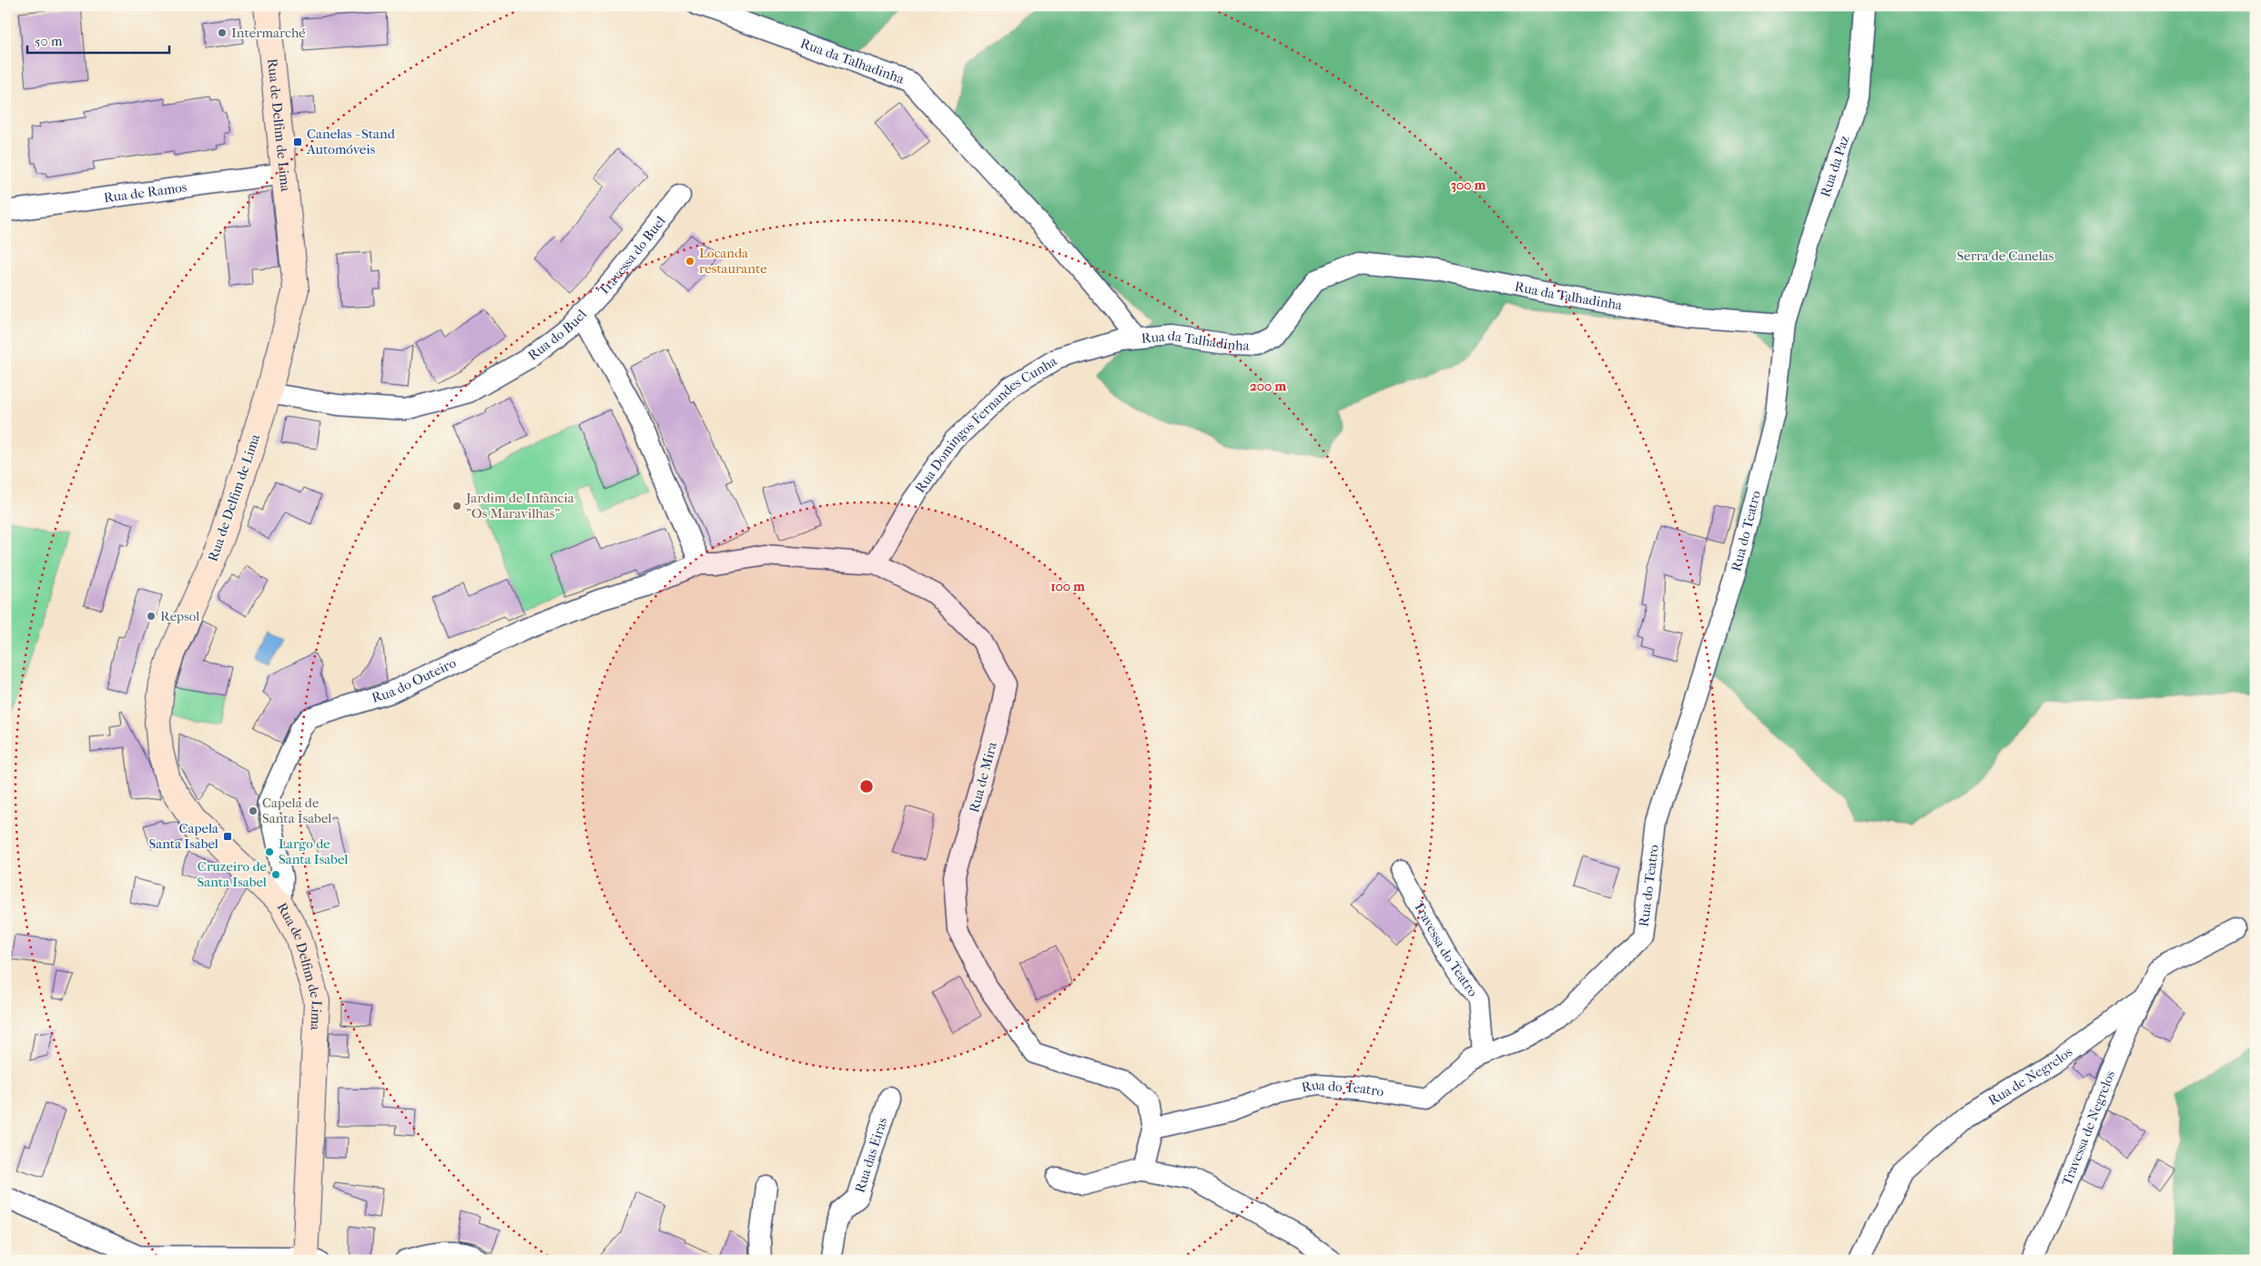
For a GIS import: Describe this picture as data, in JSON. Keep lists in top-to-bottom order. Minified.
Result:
{"streets":{"main road":["Rua de Delfim de Lima"],"street":["Rua da Talhadinha","Rua da Paz","Rua de Ramos","Travessa do Buel","Rua do Buel","Rua Domingos Fernandes Cunha","Rua do Teatro","Rua do Outeiro","Rua de Mira","Travessa do Teatro","Rua de Negrelos","Travessa de Negrelos","Rua das Eiras"]},"crossings":[["Rua da Talhadinha","Rua da Paz"],["Rua da Talhadinha","Rua Domingos Fernandes Cunha"],["Rua da Talhadinha","Rua do Teatro"],["Rua de Delfim de Lima","Rua de Ramos"],["Rua de Delfim de Lima","Rua do Buel"],["Rua de Delfim de Lima","Rua do Outeiro"],["Rua da Paz","Rua do Teatro"],["Travessa do Buel","Rua do Buel"],["Rua do Buel","Rua do Outeiro"],["Rua do Buel","Rua de Mira"],["Rua Domingos Fernandes Cunha","Rua de Mira"],["Rua do Teatro","Rua de Mira"],["Rua do Teatro","Travessa do Teatro"],["Rua do Outeiro","Rua de Mira"],["Rua de Negrelos","Travessa de Negrelos"]],"parks":["Serra de Canelas"],"places":{"other":["Intermarché","Locanda restaurante","Jardim de Infância \"Os Maravilhas\"","Repsol","Capela de Santa Isabel","Largo de Santa Isabel","Cruzeiro de Santa Isabel"],"transit":["Canelas - Stand Automóveis","Capela Santa Isabel"]},"scale_bar":"50 m","rings":["300 m","200 m","100 m"]}
